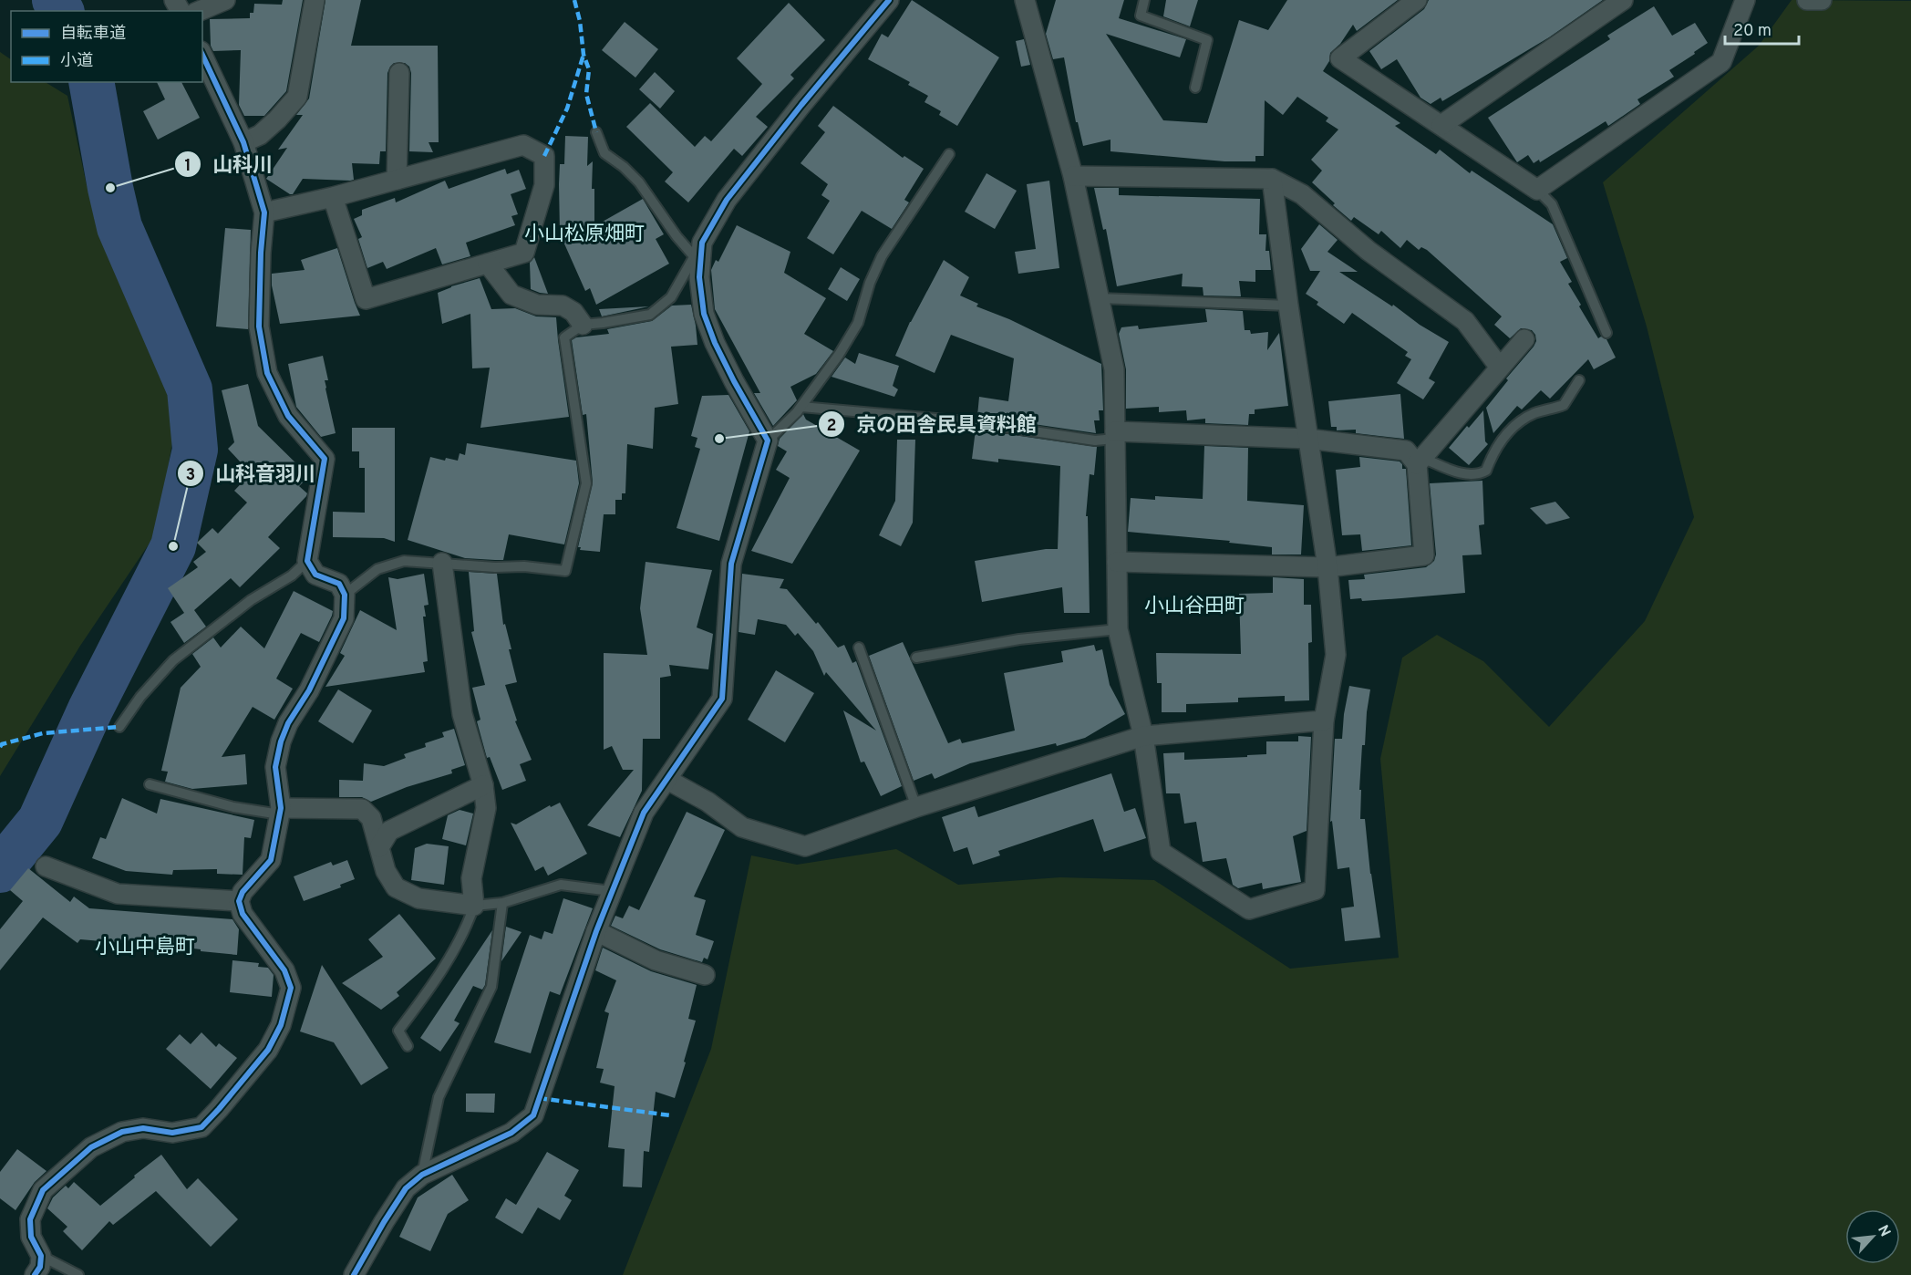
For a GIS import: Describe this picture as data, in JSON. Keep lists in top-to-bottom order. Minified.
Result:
{"districts":["小山松原畑町","小山谷田町","小山中島町"],"places":["山科川","京の田舎民具資料館","山科音羽川"],"legend":["自転車道","小道"],"scale_bar":"20 m","north":"top right"}
